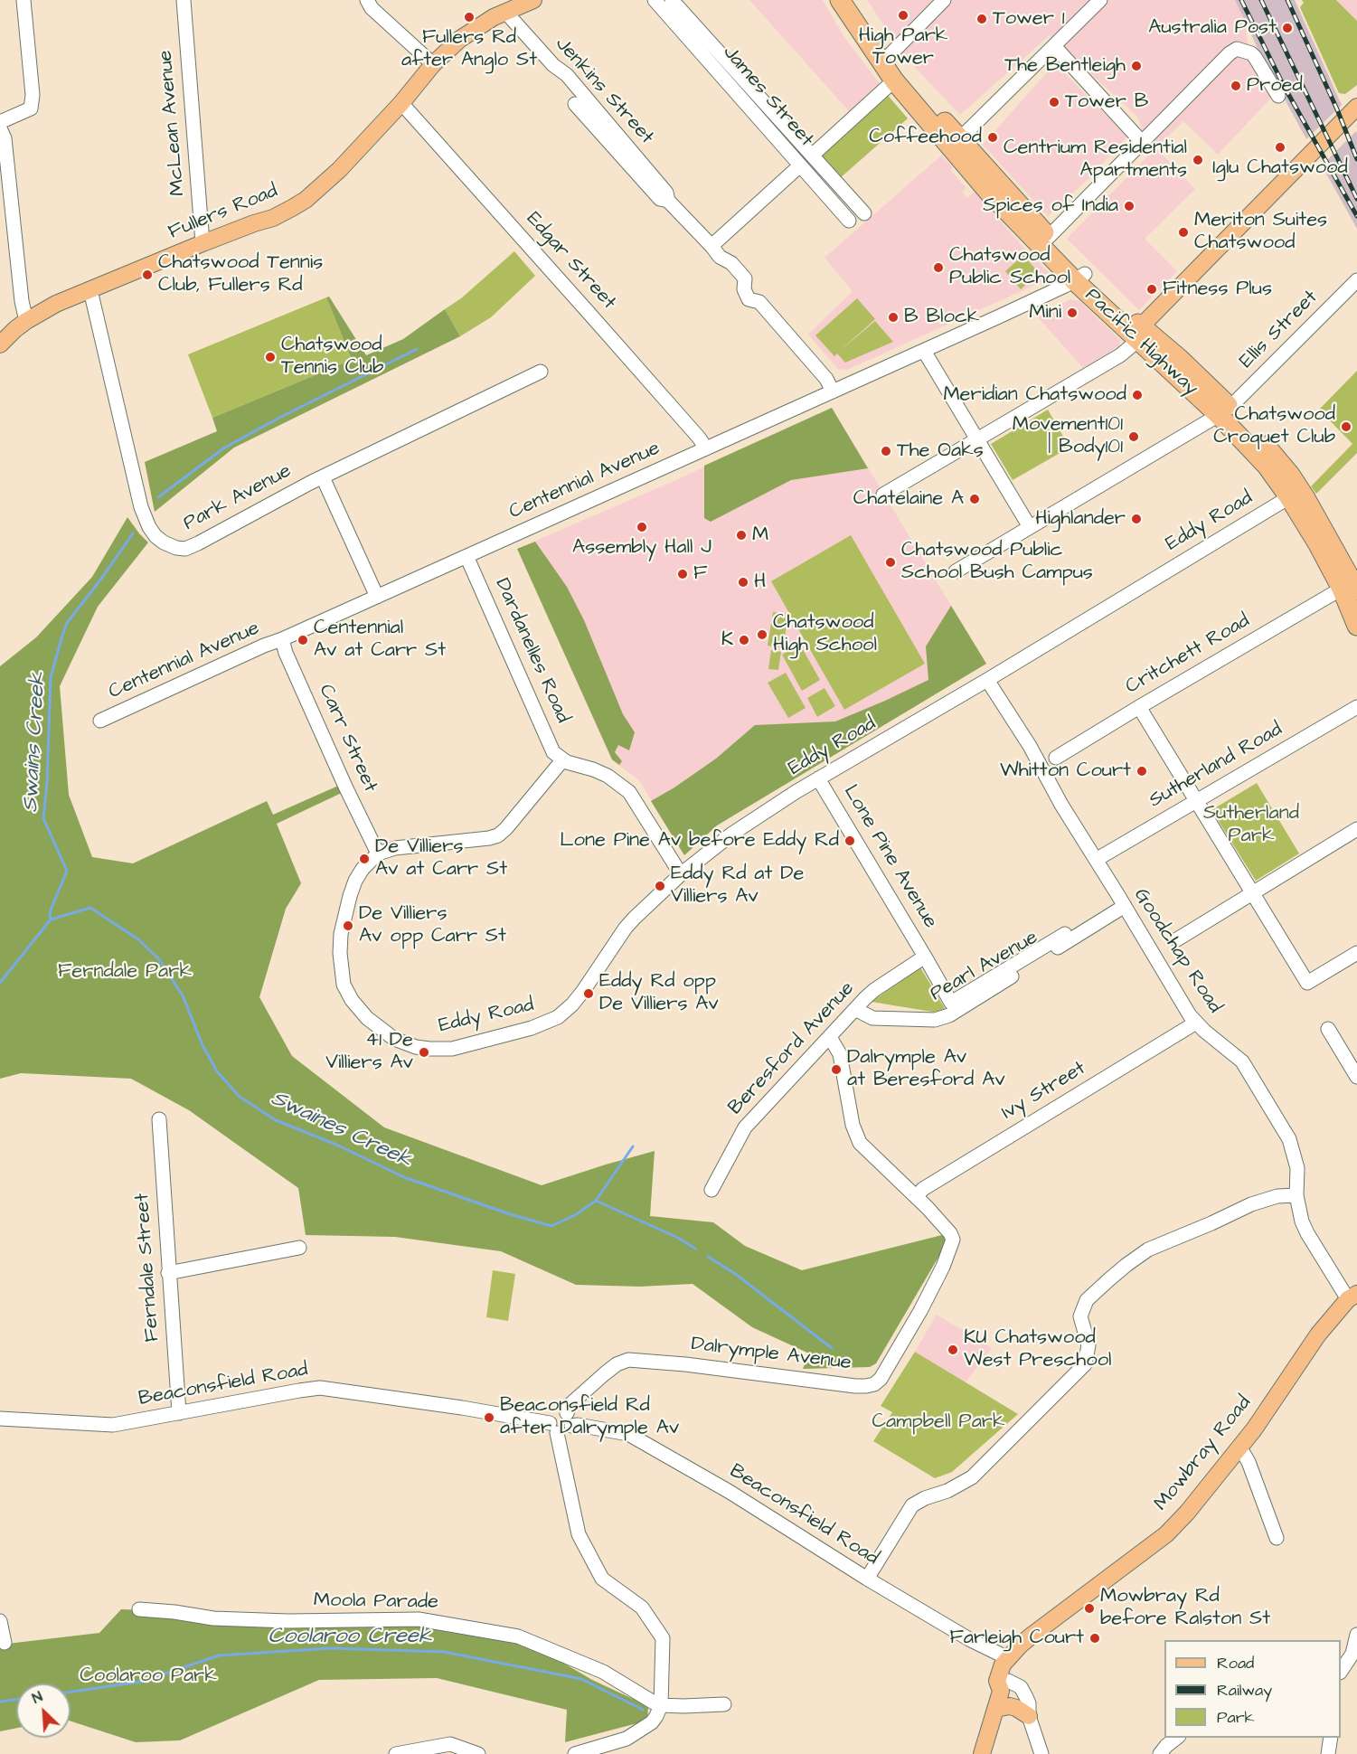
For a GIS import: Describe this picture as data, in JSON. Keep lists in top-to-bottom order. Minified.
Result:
{"streets":{"highway":["Pacific Highway"],"main road":["Fullers Road","Mowbray Road"],"street":["Jenkins Street","James Street","McLean Avenue","Edgar Street","Ellis Street","Centennial Avenue","Park Avenue","Eddy Road","Dardanelles Road","Critchett Road","Carr Street","Sutherland Road","Lone Pine Avenue","Goodchap Road","Pearl Avenue","Beresford Avenue","Ivy Street","Ferndale Street","Dalrymple Avenue","Beaconsfield Road","Moola Parade"]},"crossings":[["Jenkins Street","Fullers Road"],["Jenkins Street","Centennial Avenue"],["McLean Avenue","Fullers Road"],["Fullers Road","Edgar Street"],["Fullers Road","Park Avenue"],["Edgar Street","Centennial Avenue"],["Ellis Street","Pacific Highway"],["Pacific Highway","Centennial Avenue"],["Pacific Highway","Eddy Road"],["Pacific Highway","Critchett Road"],["Centennial Avenue","Dardanelles Road"],["Centennial Avenue","Carr Street"],["Eddy Road","Carr Street"],["Eddy Road","Lone Pine Avenue"],["Eddy Road","Goodchap Road"],["Sutherland Road","Goodchap Road"],["Lone Pine Avenue","Pearl Avenue"],["Lone Pine Avenue","Beresford Avenue"],["Goodchap Road","Pearl Avenue"],["Goodchap Road","Ivy Street"],["Goodchap Road","Mowbray Road"],["Pearl Avenue","Beresford Avenue"],["Beresford Avenue","Dalrymple Avenue"],["Ivy Street","Dalrymple Avenue"],["Ferndale Street","Beaconsfield Road"],["Dalrymple Avenue","Beaconsfield Road"],["Beaconsfield Road","Mowbray Road"]],"water":["Swains Creek","Swaines Creek","Coolaroo Creek"],"parks":["Sutherland Park","Ferndale Park","Campbell Park","Coolaroo Park"],"places":["High Park Tower","Fullers Rd after Anglo St","Tower 1","Australia Post","The Bentleigh","Proed","Tower B","Coffeehood","Iglu Chatswood","Centrium Residential Apartments","Spices of India","Meriton Suites Chatswood","Chatswood Public School","Chatswood Tennis Club, Fullers Rd","Fitness Plus","Mini","B Block","Chatswood Tennis Club","Meridian Chatswood","Chatswood Croquet Club","Movement101 | Body101","The Oaks","Chatelaine A","Highlander","Assembly Hall J","M","Chatswood Public School Bush Campus","F","H","Chatswood High School","Centennial Av at Carr St","K","Whitton Court","Lone Pine Av before Eddy Rd","De Villiers Av at Carr St","Eddy Rd at De Villiers Av","De Villiers Av opp Carr St","Eddy Rd opp De Villiers Av","41 De Villiers Av","Dalrymple Av at Beresford Av","KU Chatswood West Preschool","Beaconsfield Rd after Dalrymple Av","Mowbray Rd before Ralston St","Farleigh Court"],"legend":["Road","Railway","Park"],"north":"top left"}
